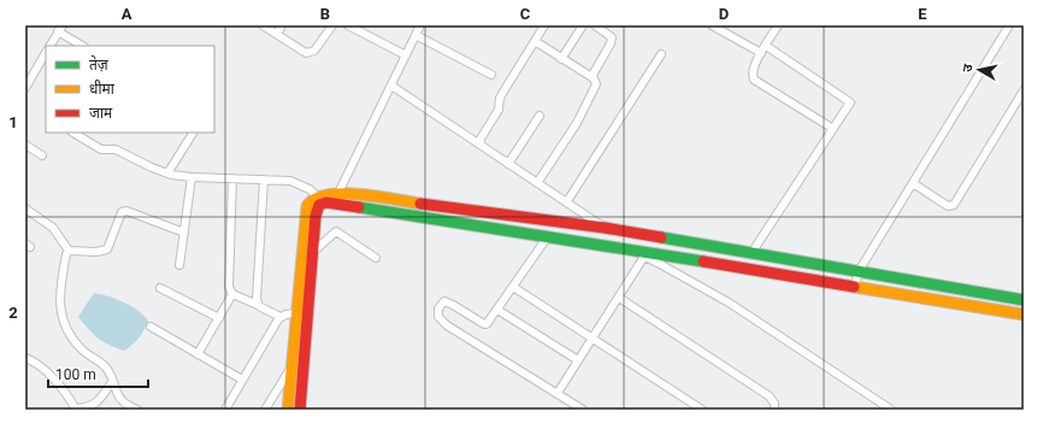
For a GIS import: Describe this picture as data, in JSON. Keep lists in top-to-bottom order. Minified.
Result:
{"legend":["तेज़","धीमा","जाम"],"scale_bar":"100 m","north":"left","grid":{"columns":["A","B","C","D","E"],"rows":["1","2"]}}
